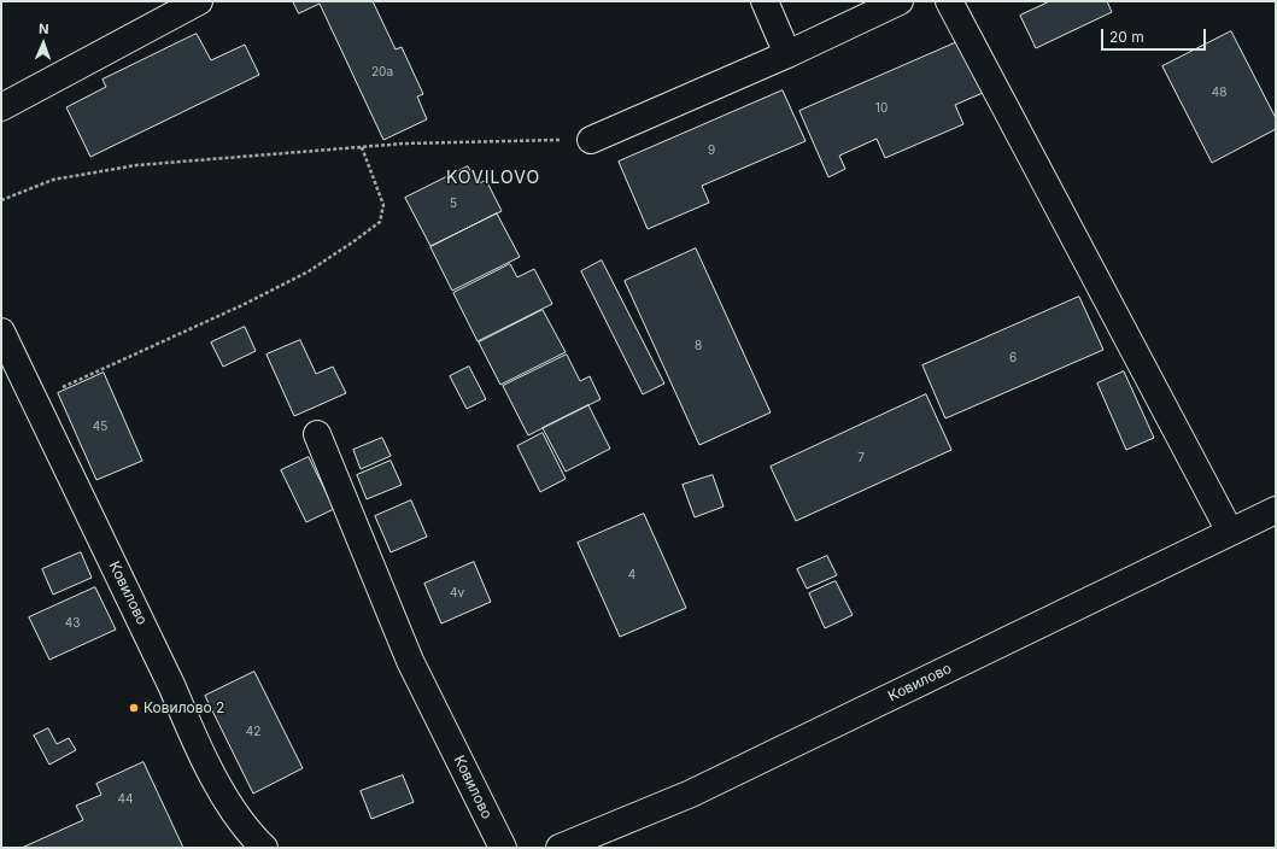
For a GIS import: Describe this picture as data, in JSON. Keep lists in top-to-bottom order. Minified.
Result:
{"streets":{"street":["Ковилово"]},"districts":["KOVILOVO"],"places":["Ковилово 2"],"house_numbers":["20a","48","10","9","5","8","6","45","7","4","4v","43","42","44"],"scale_bar":"20 m","north":"top"}
